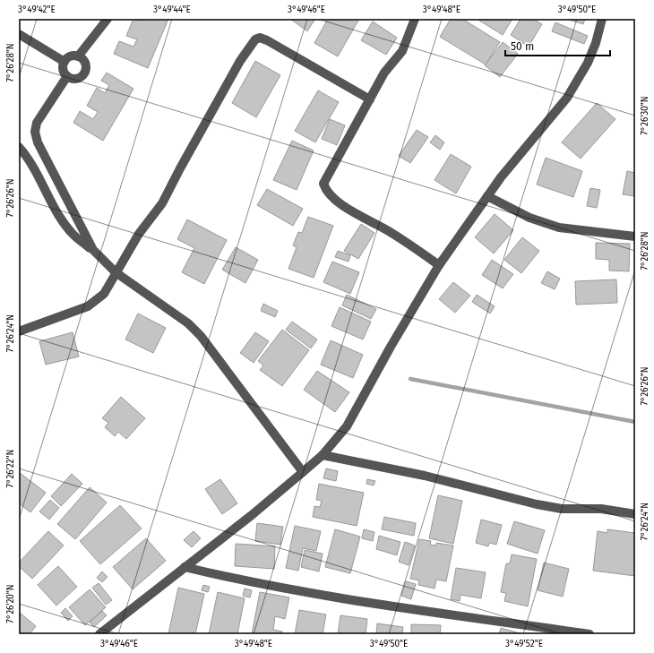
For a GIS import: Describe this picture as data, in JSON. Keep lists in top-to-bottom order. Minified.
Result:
{"scale_bar":"50 m","coordinates":["3°49'42\"E","3°49'44\"E","3°49'46\"E","3°49'48\"E","3°49'50\"E","7°26'28\"N","7°26'30\"N","7°26'26\"N","7°26'24\"N","7°26'22\"N","7°26'20\"N","3°49'52\"E"]}
